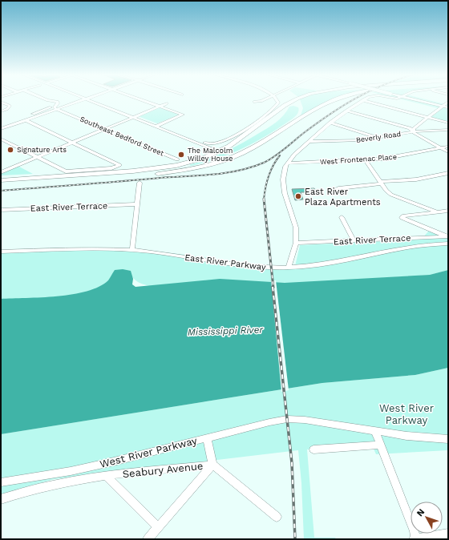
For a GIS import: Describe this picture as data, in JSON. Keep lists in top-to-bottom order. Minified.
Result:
{"streets":{"street":["Southeast Bedford Street","Beverly Road","West Frontenac Place","East River Terrace","East River Parkway","West River Parkway","Seabury Avenue"]},"water":["Mississippi River"],"parks":["West River Parkway"],"places":["Signature Arts","The Malcolm Willey House","East River Plaza Apartments"],"north":"top left"}
